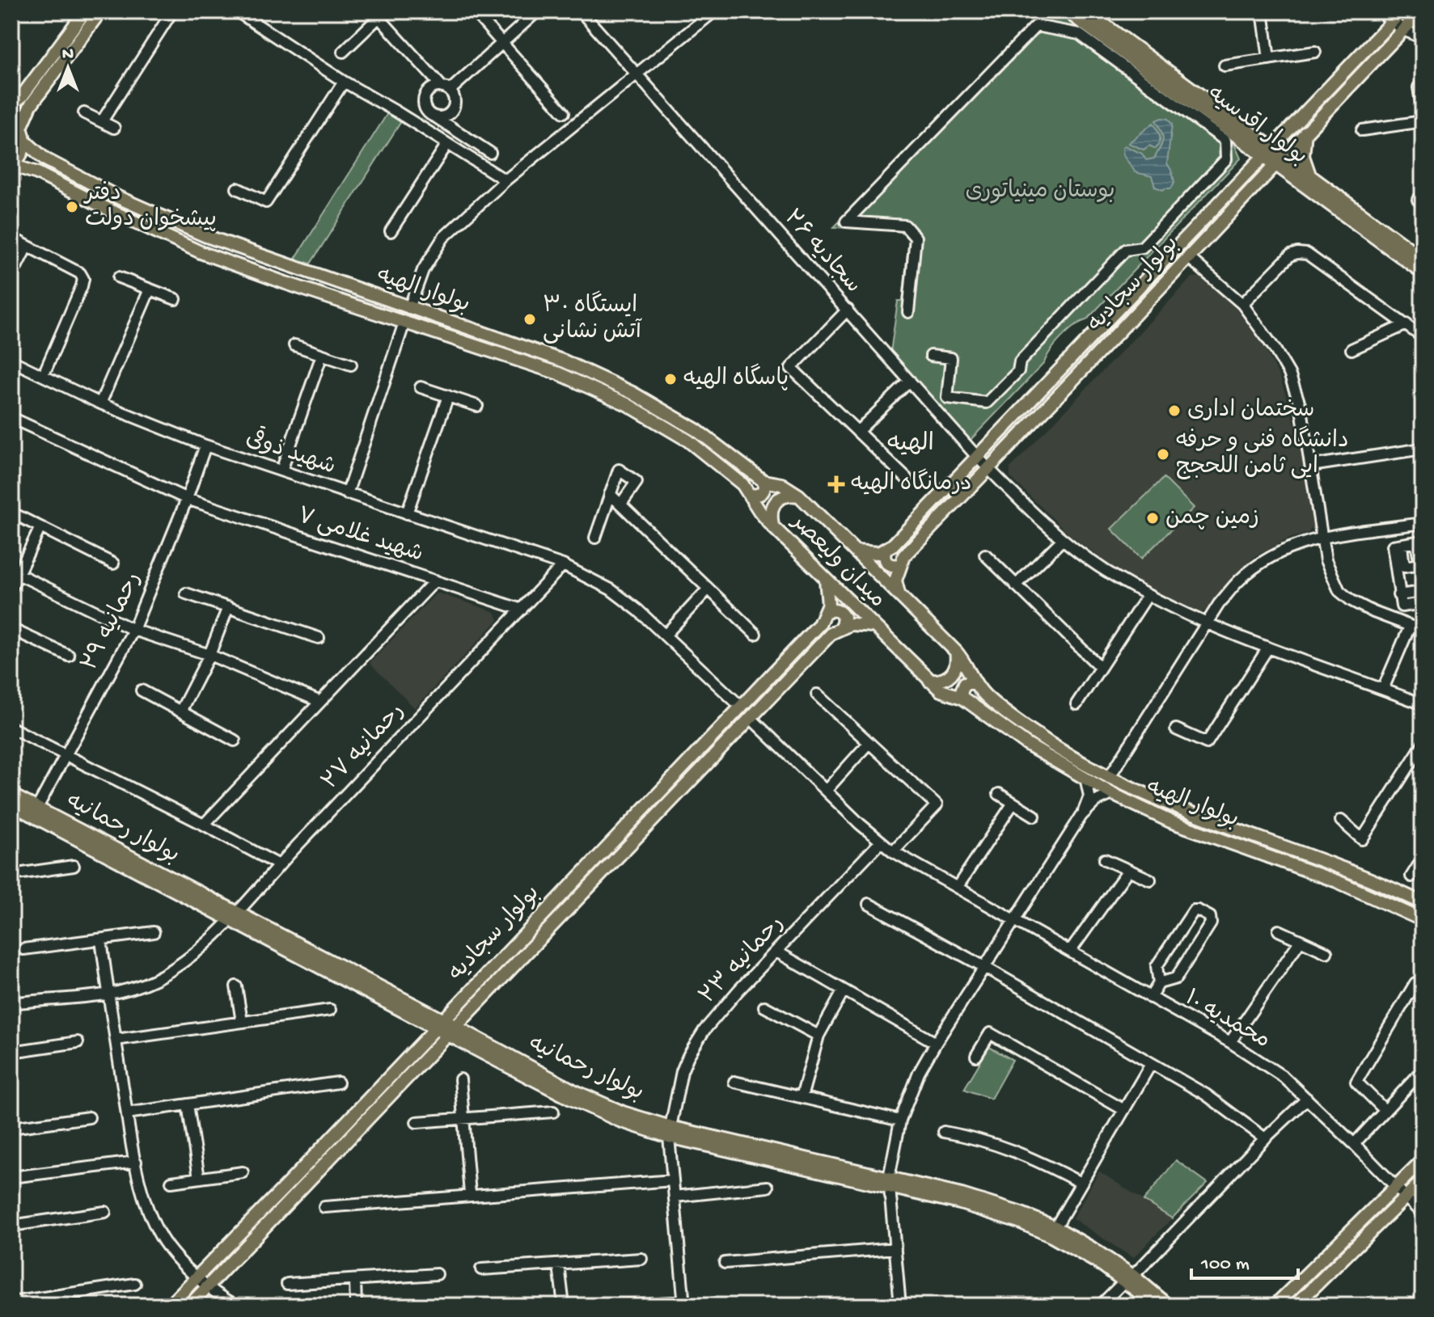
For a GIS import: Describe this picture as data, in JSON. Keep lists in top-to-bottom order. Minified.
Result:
{"streets":{"main road":["بولوار اقدسیه","بولوار سجادیه","بولوار الهیه","میدان ولیعصر","بولوار رحمانیه"],"street":["سجادیه ۲۶","شهید ذوقی","شهید غلامی ۷","رحمانیه ۲۹","رحمانیه ۲۷","رحمانیه ۲۳","محمدیه ۱۰"]},"crossings":[["بولوار اقدسیه","بولوار سجادیه"],["سجادیه ۲۶","بولوار سجادیه"],["بولوار سجادیه","شهید ذوقی"],["بولوار سجادیه","بولوار رحمانیه"],["بولوار سجادیه","محمدیه ۱۰"],["بولوار الهیه","میدان ولیعصر"],["شهید ذوقی","رحمانیه ۲۹"],["شهید ذوقی","رحمانیه ۲۷"],["شهید غلامی ۷","رحمانیه ۲۹"],["شهید غلامی ۷","رحمانیه ۲۷"],["رحمانیه ۲۹","بولوار رحمانیه"],["رحمانیه ۲۷","بولوار رحمانیه"],["بولوار رحمانیه","رحمانیه ۲۳"],["رحمانیه ۲۳","محمدیه ۱۰"]],"districts":["الهیه"],"parks":["بوستان مینیاتوری"],"places":{"other":["دفتر پیشخوان دولت","ایستگاه ۳۰ آتش نشانی","پاسگاه الهیه","سختمان اداری","دانشگاه فنی و حرفه ایی ثامن اللحجج","زمین چمن"],"health":["درمانگاه الهیه"]},"scale_bar":"100 m","north":"top"}
